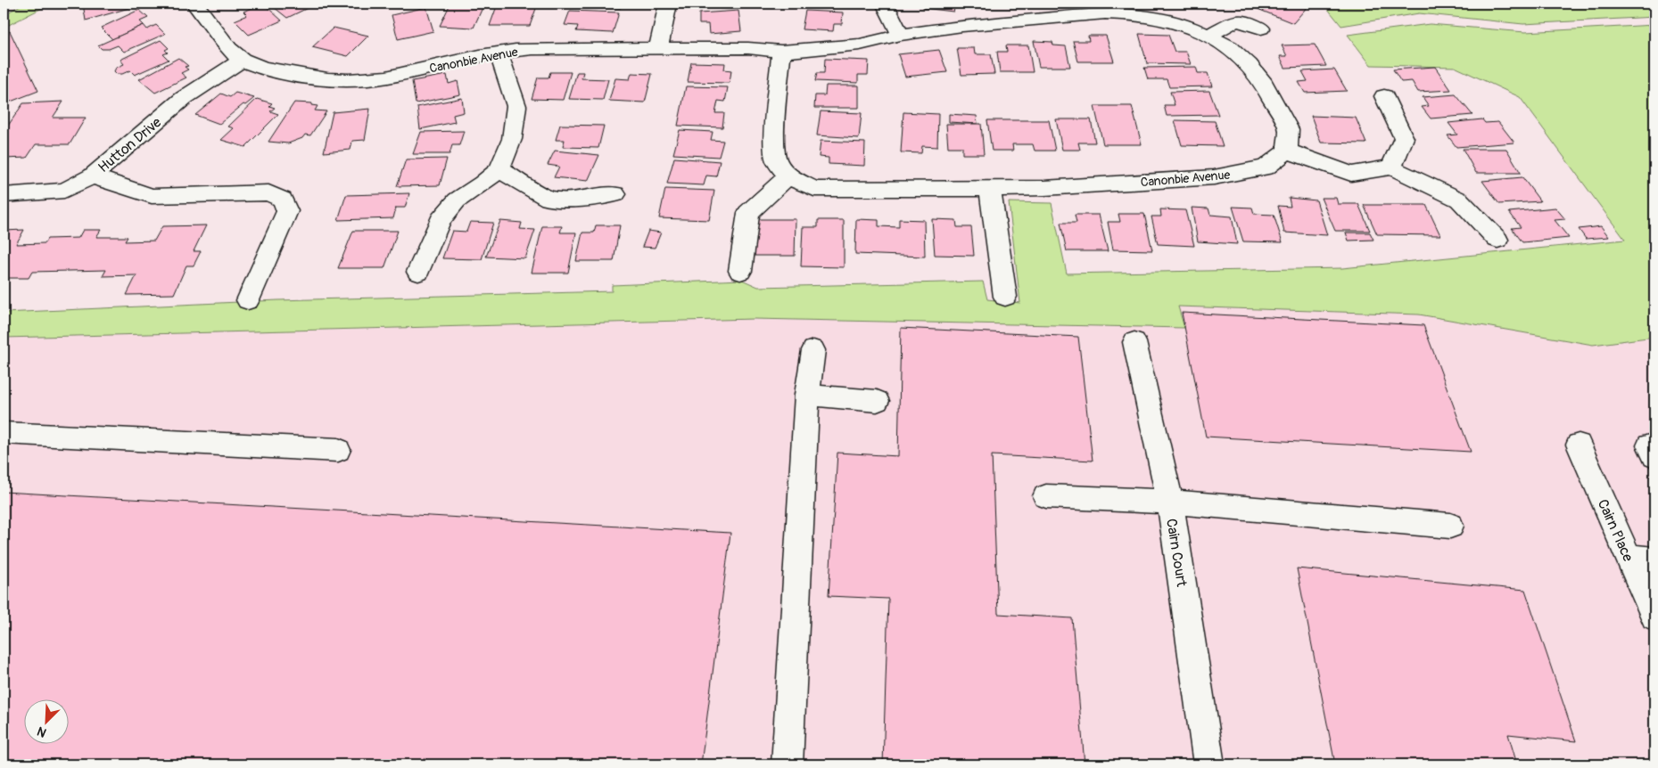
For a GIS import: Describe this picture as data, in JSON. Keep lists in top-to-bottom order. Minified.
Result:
{"streets":{"street":["Canonbie Avenue","Hutton Drive","Cairn Place","Cairn Court"]},"crossings":[["Canonbie Avenue","Hutton Drive"]],"north":"bottom left"}
